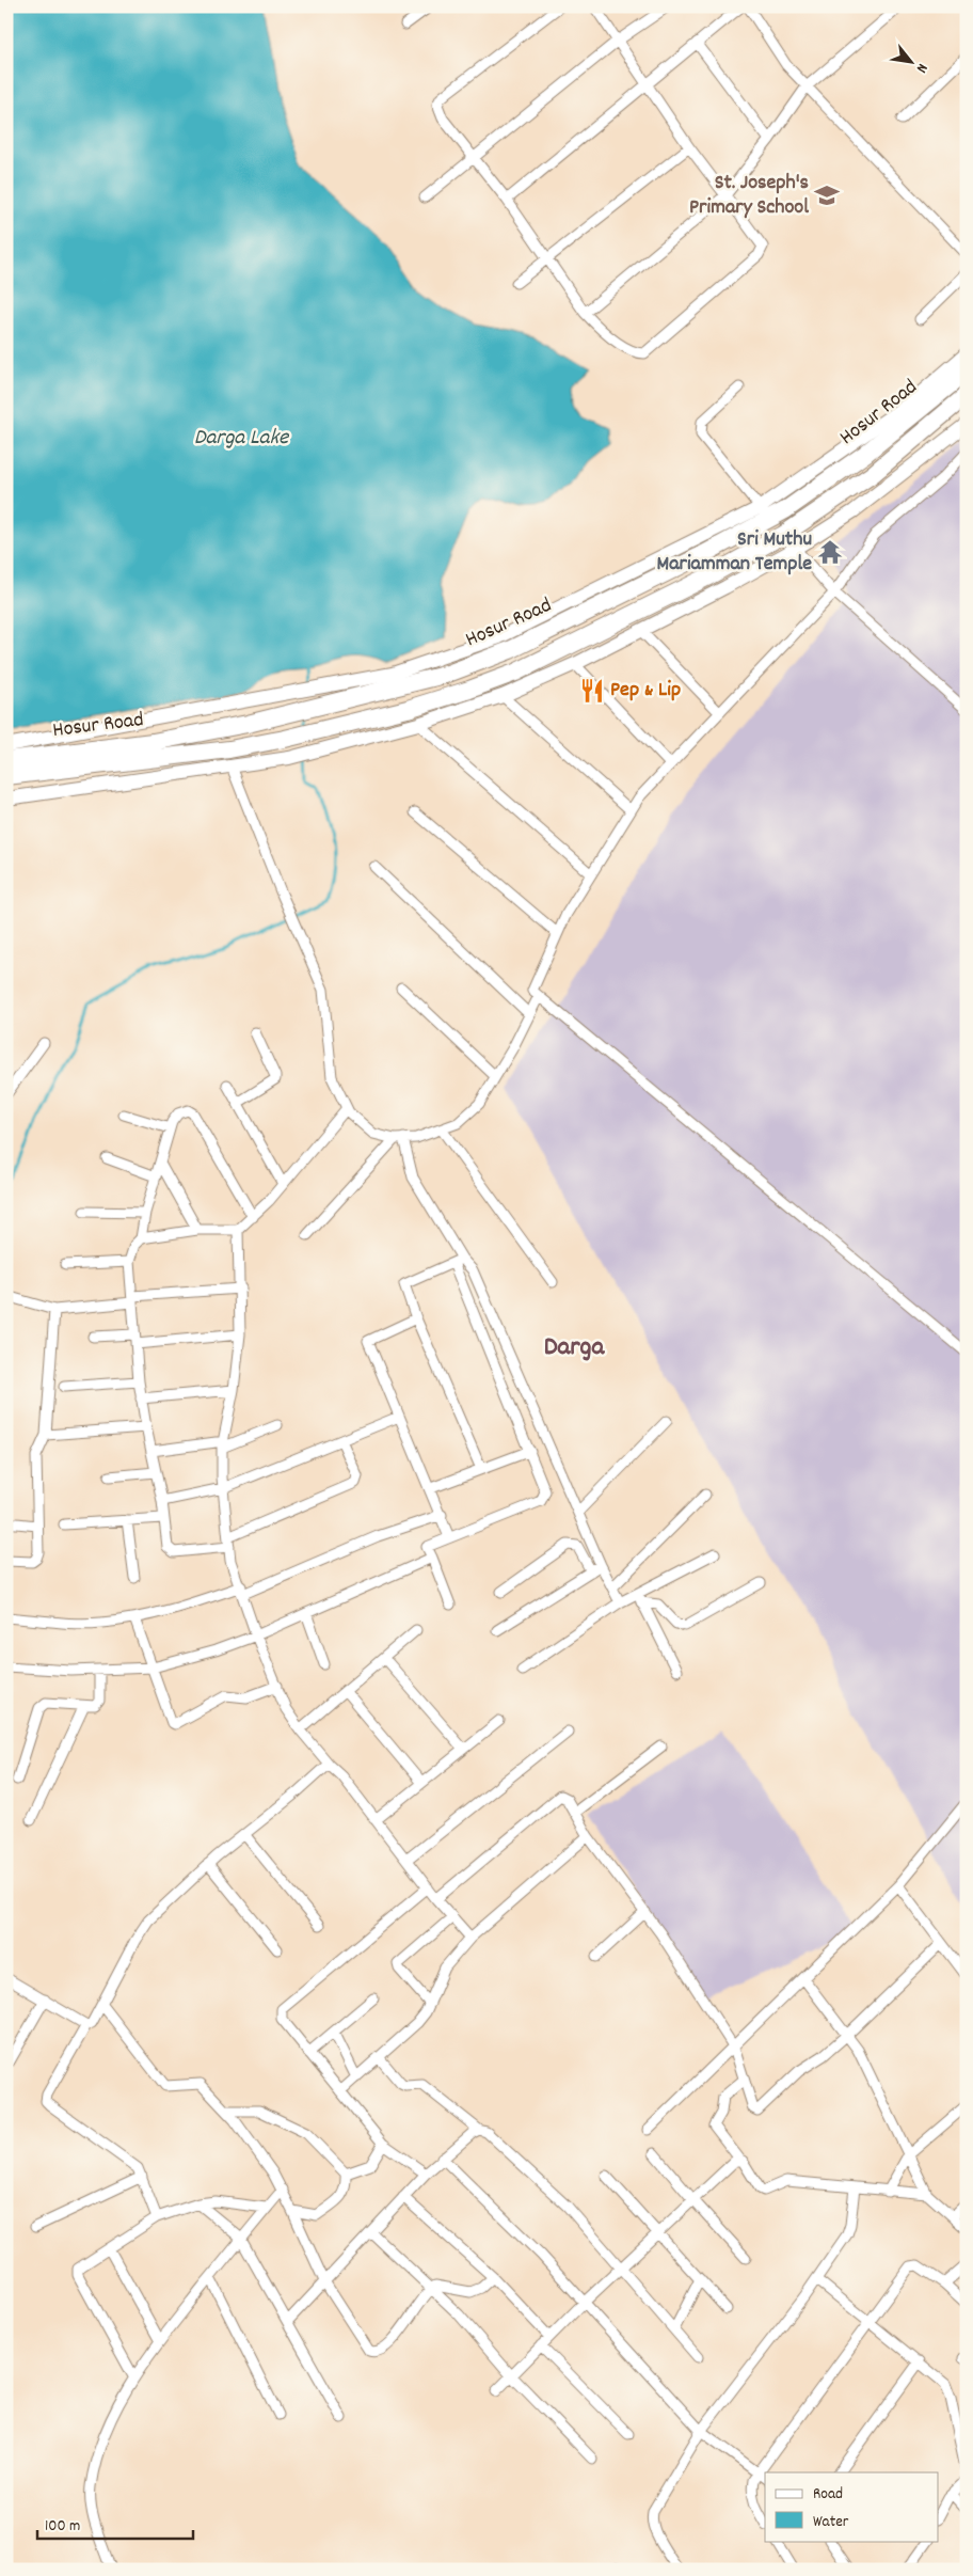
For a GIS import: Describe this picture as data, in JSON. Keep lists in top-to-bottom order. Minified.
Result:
{"streets":{"highway":["Hosur Road"]},"districts":["Darga"],"water":["Darga Lake"],"places":{"school or university":["St. Joseph's Primary School"],"temple":["Sri Muthu Mariamman Temple"],"restaurant":["Pep & Lip"]},"legend":["Road","Water"],"scale_bar":"100 m","north":"bottom right"}
